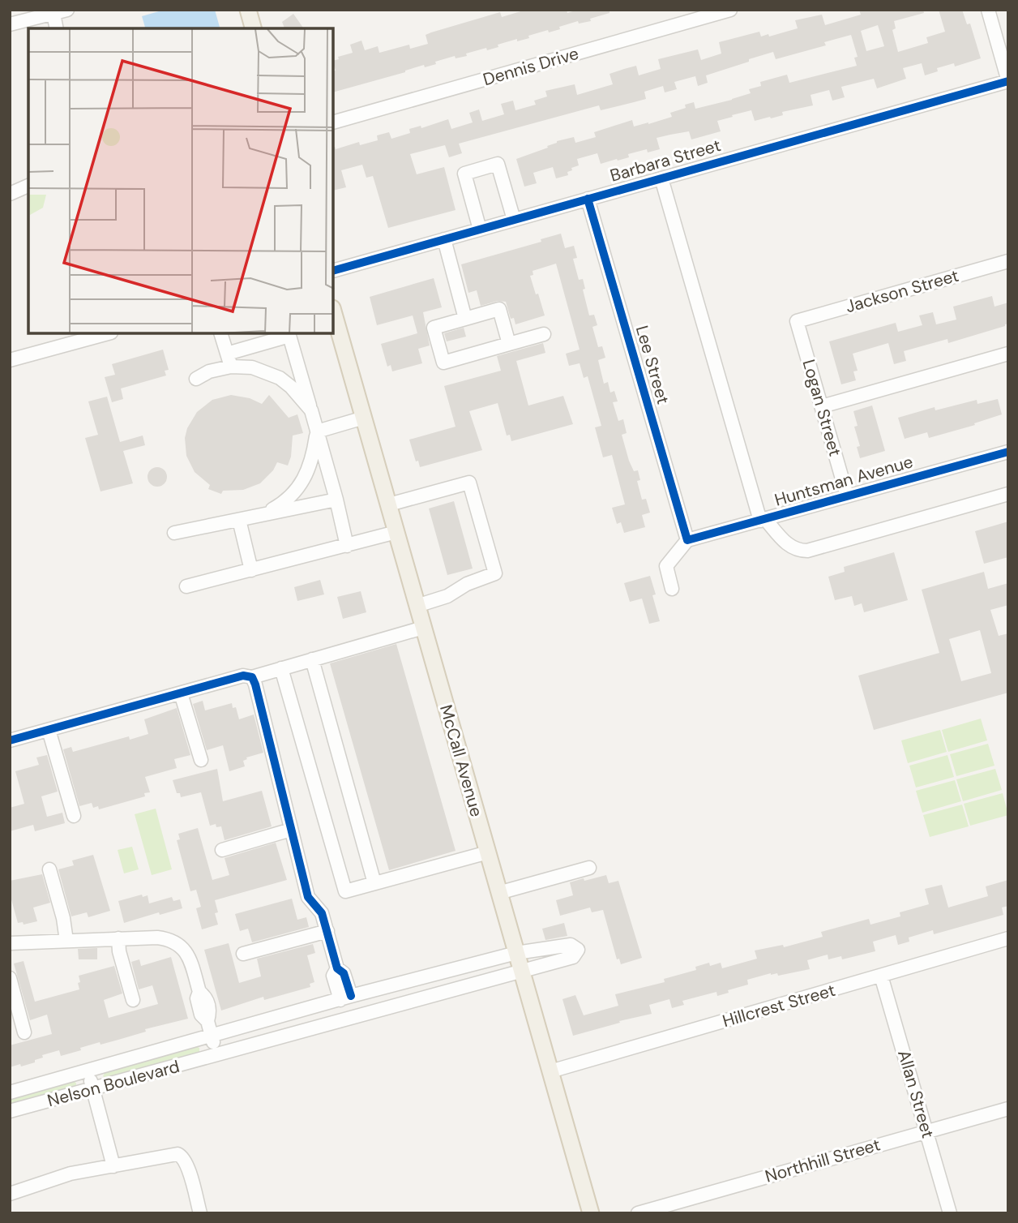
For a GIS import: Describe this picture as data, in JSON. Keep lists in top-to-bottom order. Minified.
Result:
{"streets":{"main road":["McCall Avenue"],"street":["Dennis Drive","Barbara Street","Jackson Street","Lee Street","Logan Street","Huntsman Avenue","Hillcrest Street","Nelson Boulevard","Allan Street","Northhill Street"]},"crossings":[["Barbara Street","Lee Street"],["Jackson Street","Logan Street"],["Lee Street","Huntsman Avenue"],["Logan Street","Huntsman Avenue"],["McCall Avenue","Hillcrest Street"],["McCall Avenue","Nelson Boulevard"],["Hillcrest Street","Allan Street"],["Allan Street","Northhill Street"]]}
